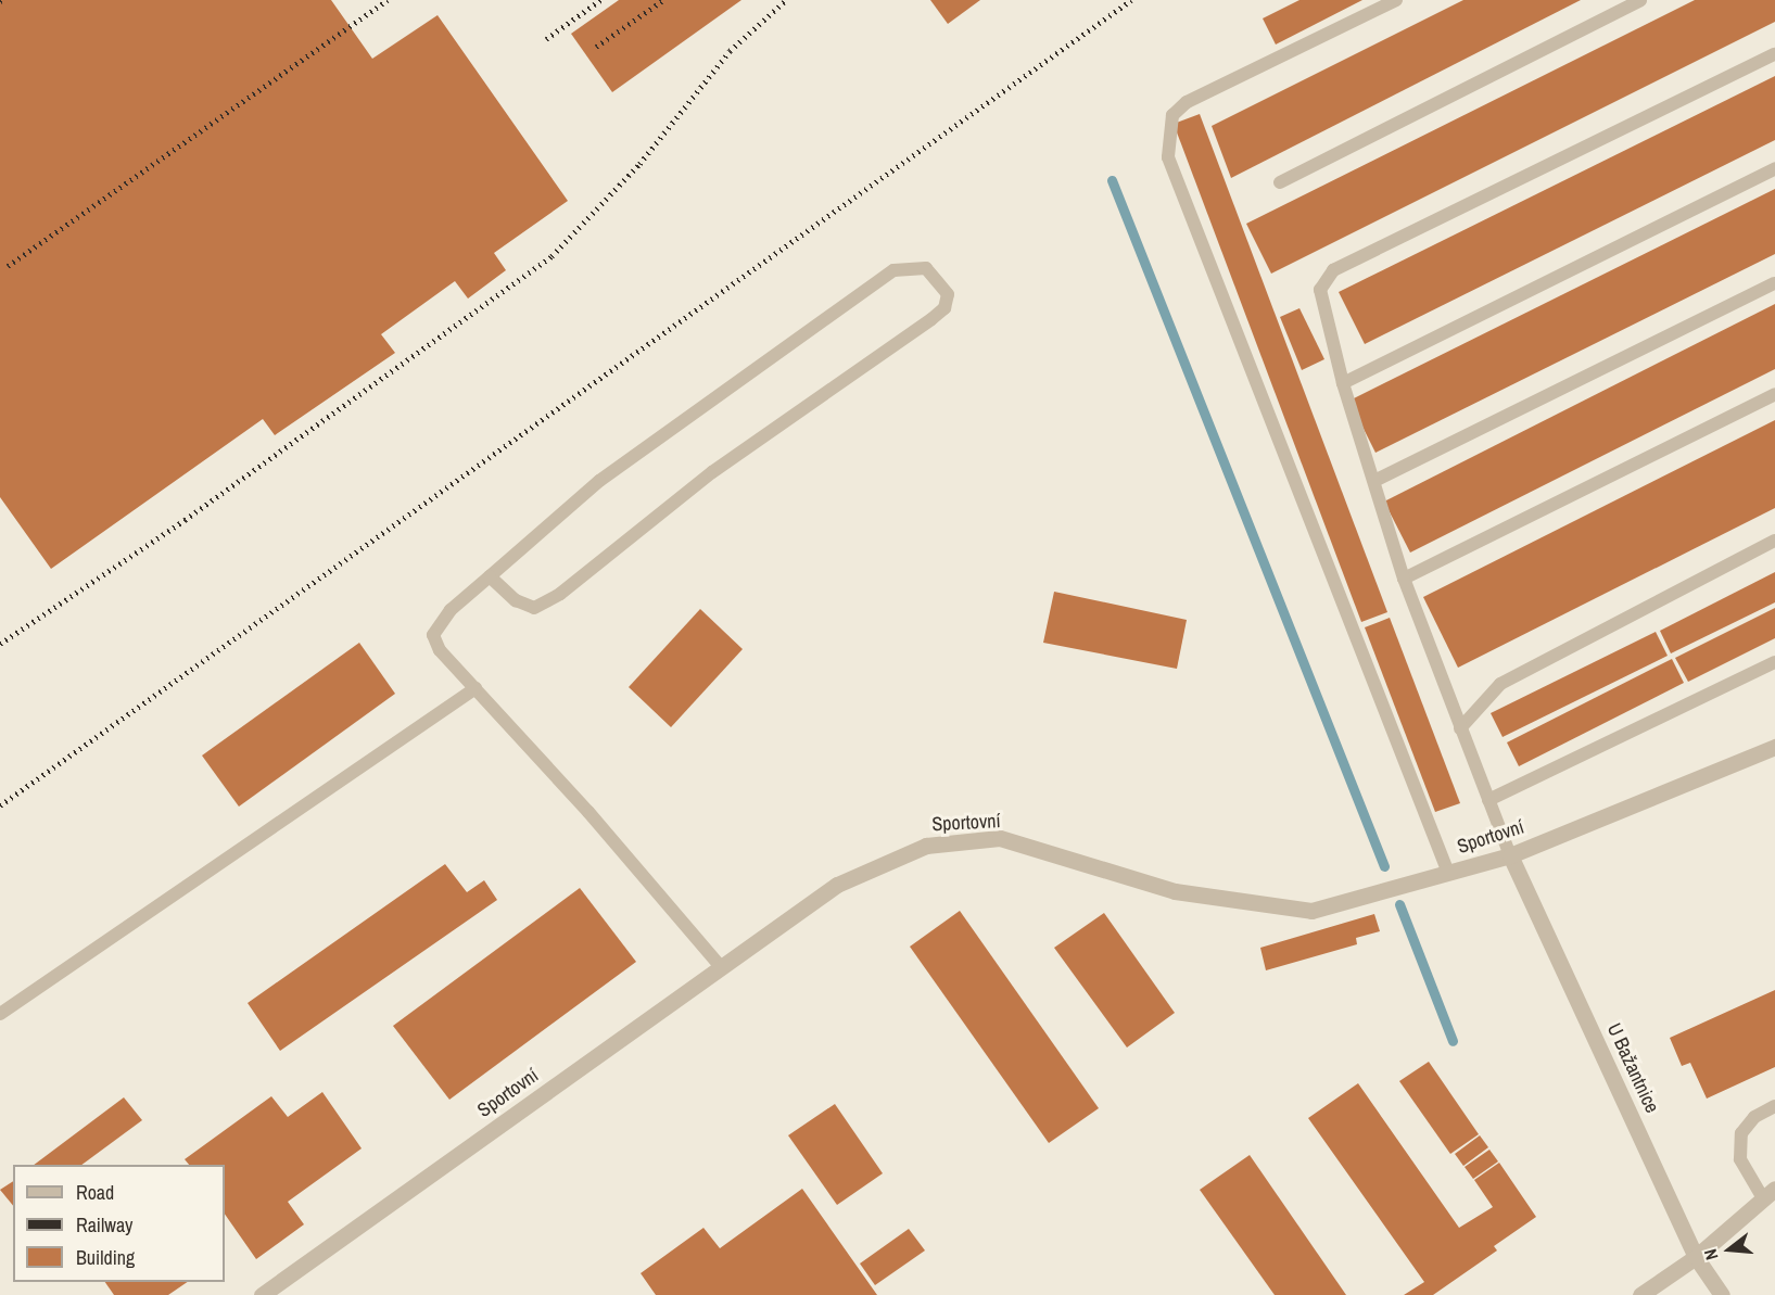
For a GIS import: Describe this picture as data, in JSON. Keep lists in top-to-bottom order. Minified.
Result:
{"streets":{"street":["Sportovní","U Bažantnice"]},"crossings":[["Sportovní","U Bažantnice"]],"legend":["Road","Railway","Building"],"north":"left"}
